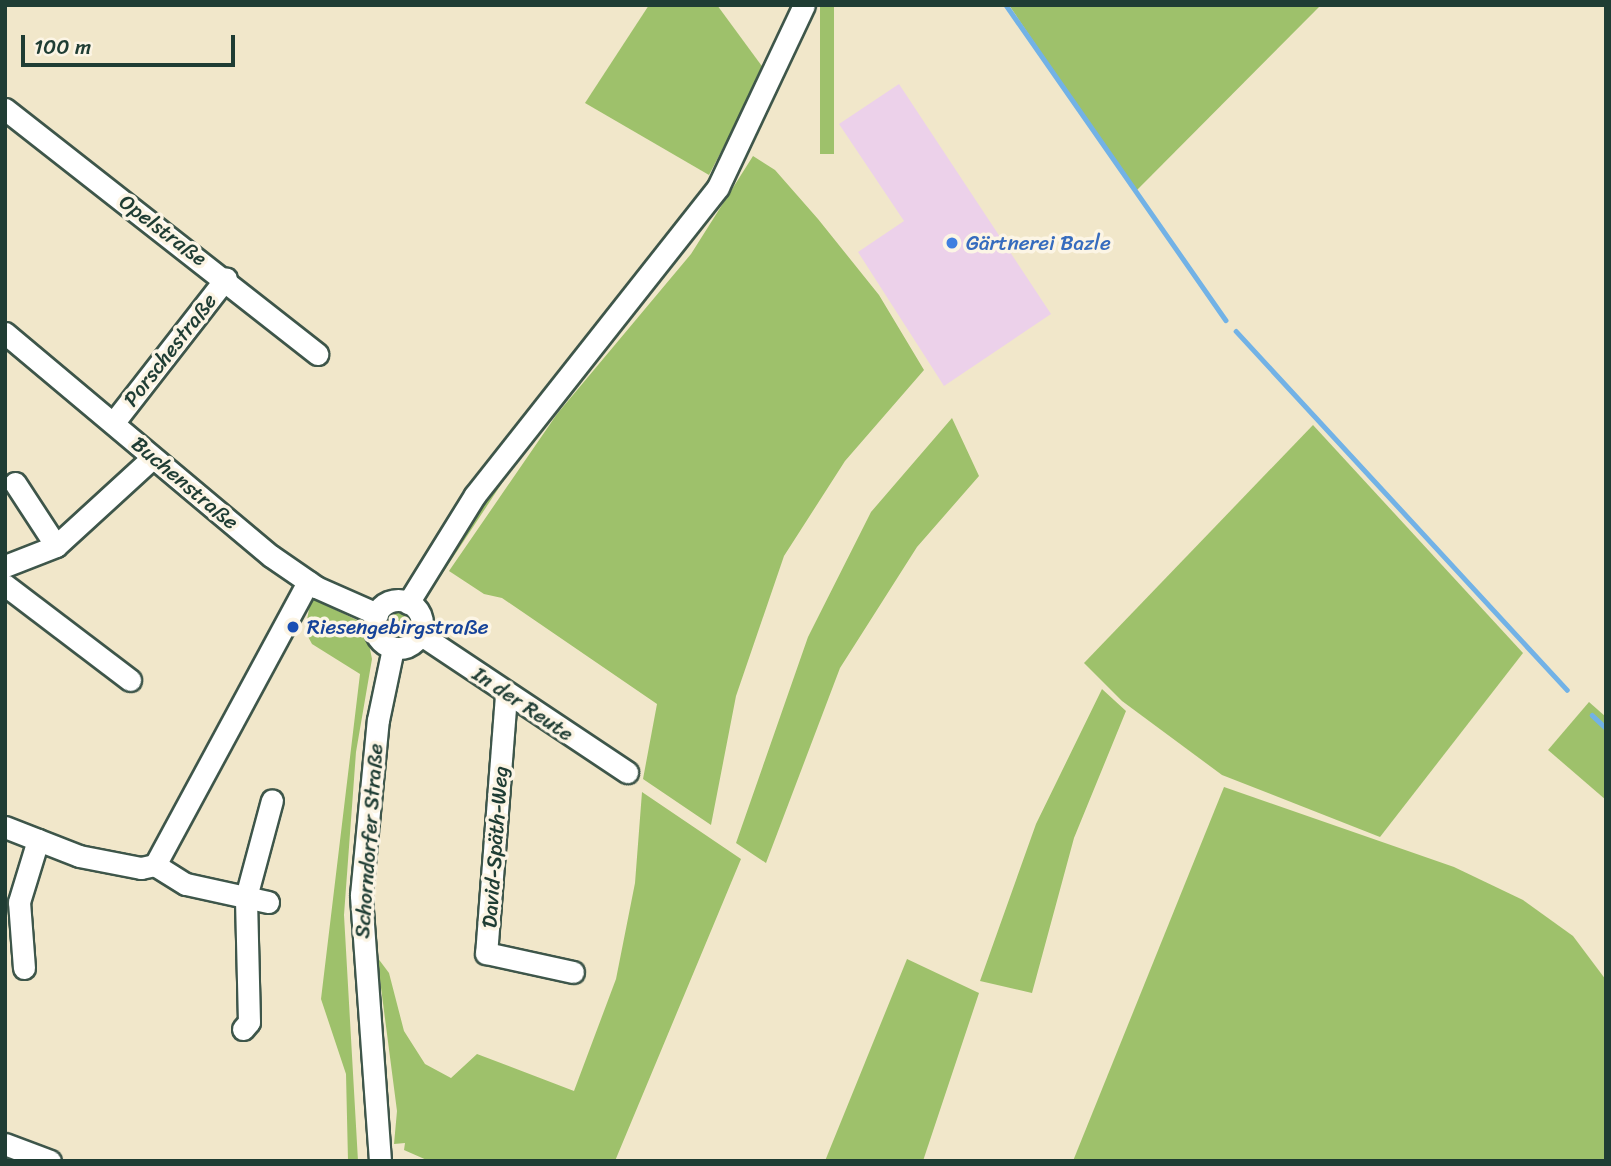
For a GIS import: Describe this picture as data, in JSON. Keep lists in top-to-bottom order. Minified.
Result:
{"streets":{"street":["Opelstraße","Porschestraße","Buchenstraße","In der Reute","Schorndorfer Straße","David-Späth-Weg"]},"crossings":[["Opelstraße","Porschestraße"],["Porschestraße","Buchenstraße"],["Buchenstraße","In der Reute"],["Buchenstraße","Schorndorfer Straße"],["In der Reute","Schorndorfer Straße"],["In der Reute","David-Späth-Weg"]],"places":["Gärtnerei Bazle","Riesengebirgstraße"],"scale_bar":"100 m"}
